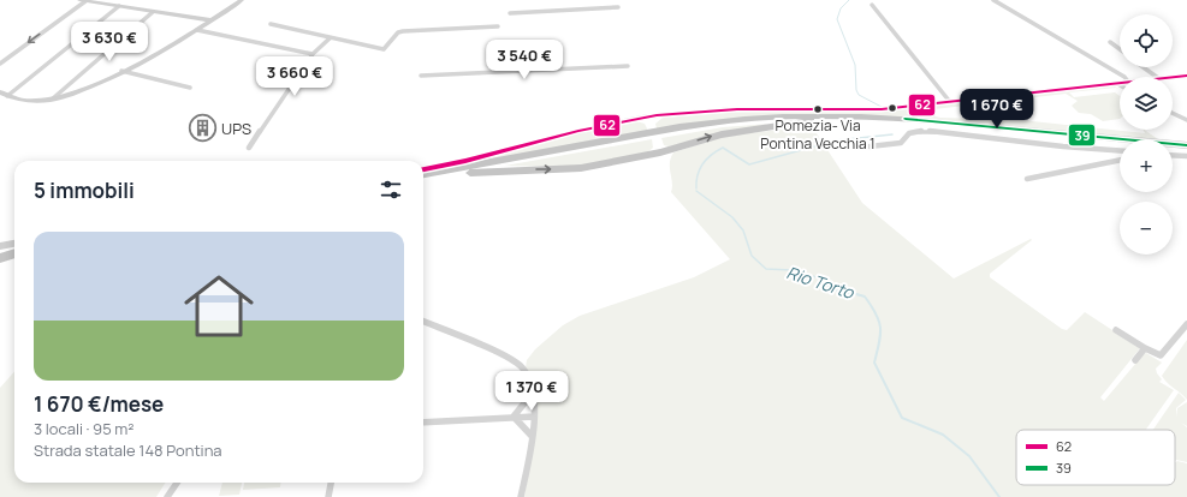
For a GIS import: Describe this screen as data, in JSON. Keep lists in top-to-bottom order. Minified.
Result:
{"water":["Rio Torto"],"places":{"other":["Pomezia- Via Pontina Vecchia 1"],"building":["UPS"]},"lines":["transit line 62","transit line 39"],"legend":["62","39"],"page":{"map_buttons":["+","−"],"price":["3 630 €","3 540 €","3 660 €","1 670 €","1 370 €"],"heading":"5 immobili","list":[{"name":"1 670 €/mese","note":"3 locali · 95 m² · Strada statale 148 Pontina"}]}}
